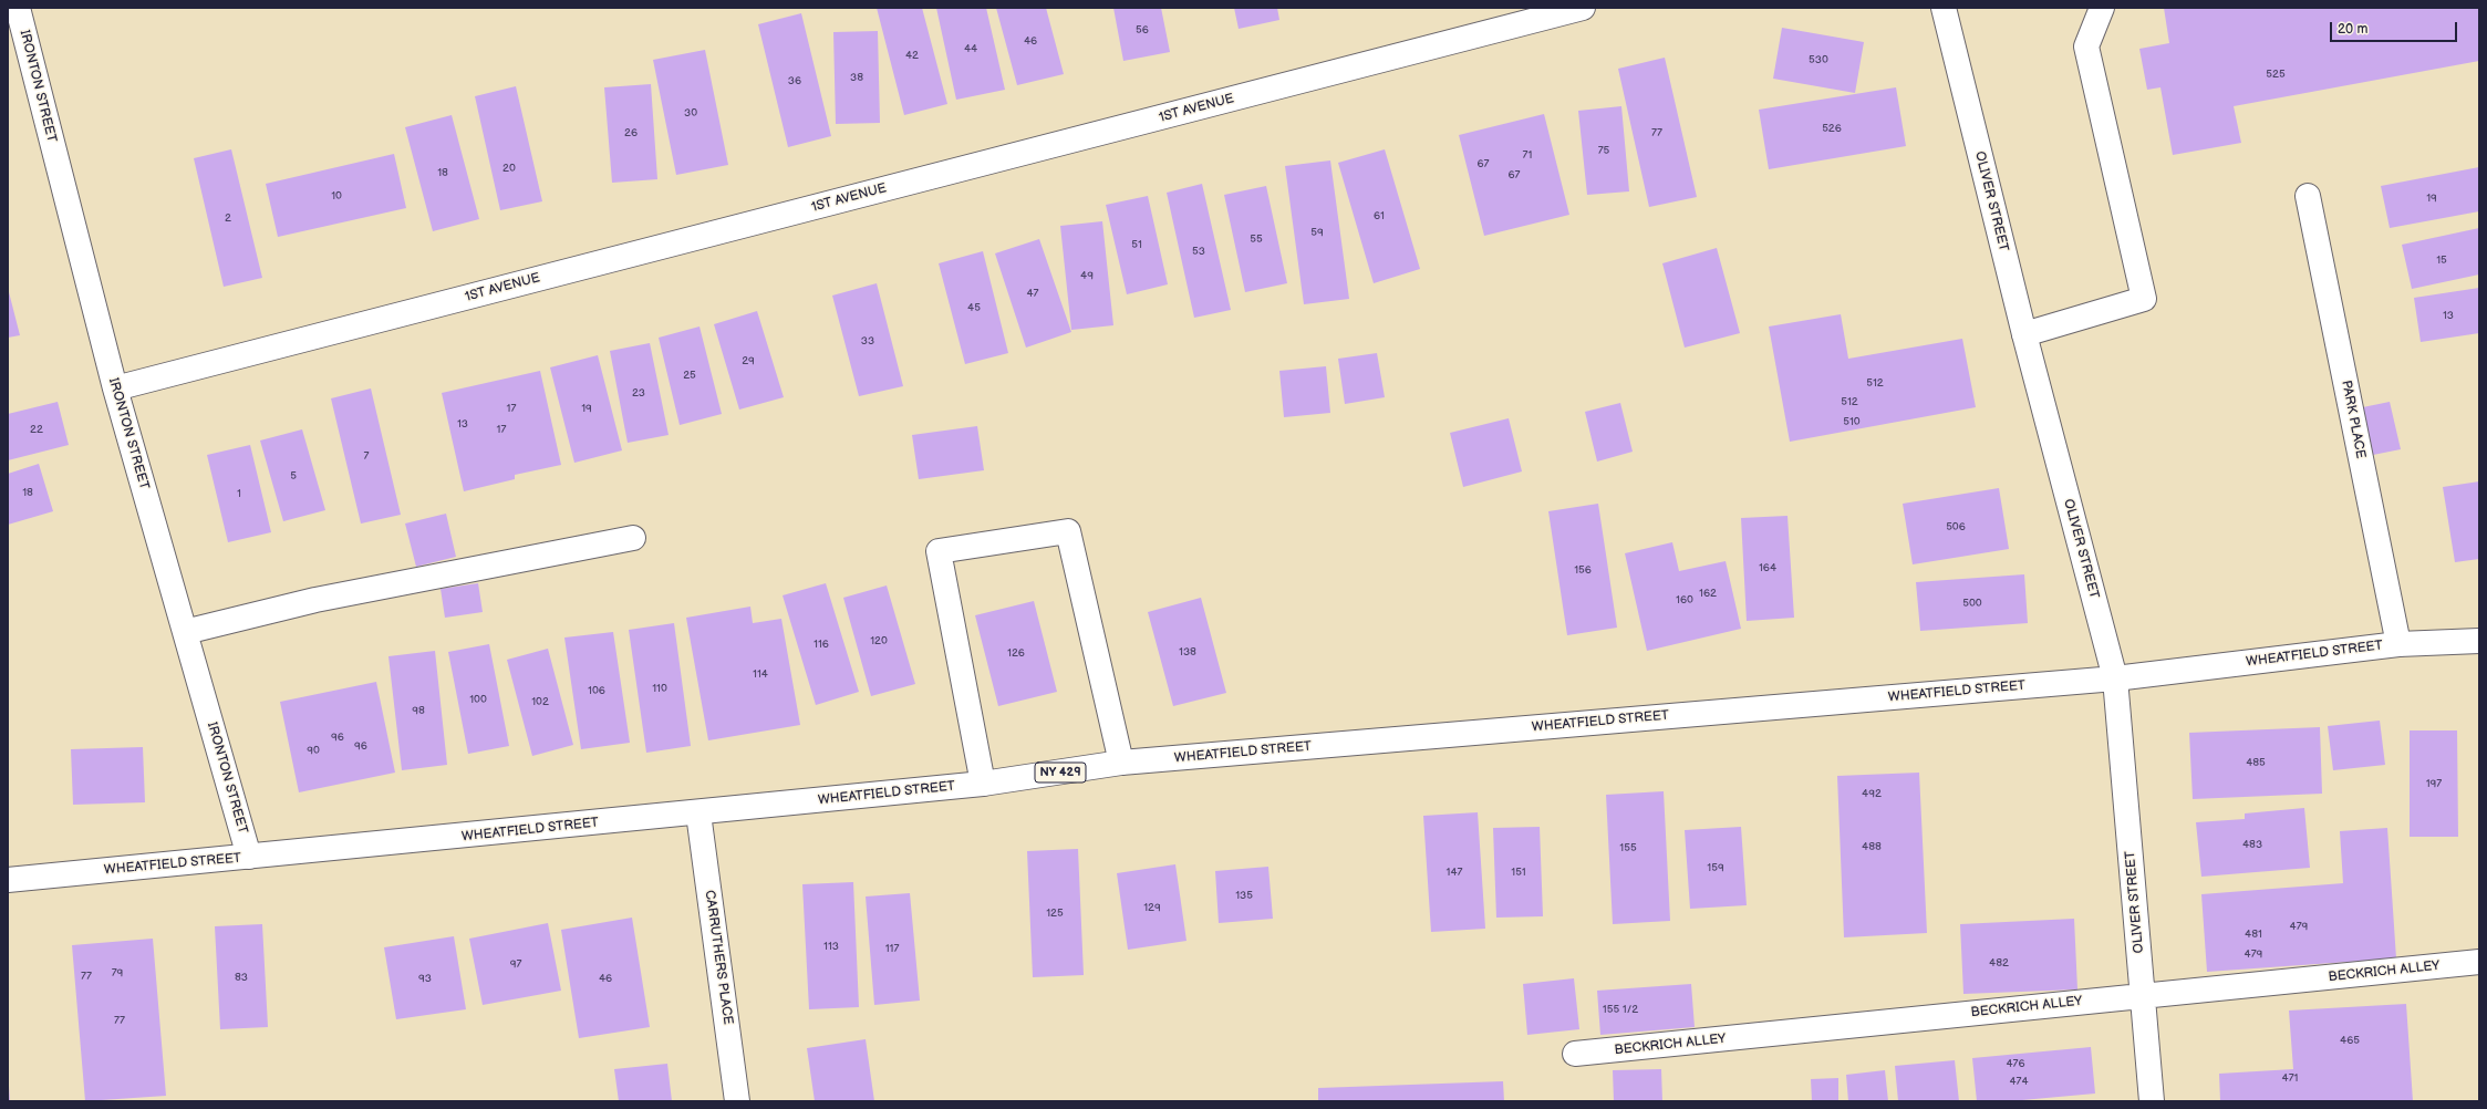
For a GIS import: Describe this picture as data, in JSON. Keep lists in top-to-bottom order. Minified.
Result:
{"streets":{"street":["IRONTON STREET","1ST AVENUE","OLIVER STREET","PARK PLACE","WHEATFIELD STREET","NY 429","CARRUTHERS PLACE","BECKRICH ALLEY"]},"crossings":[["IRONTON STREET","1ST AVENUE"],["IRONTON STREET","WHEATFIELD STREET"],["OLIVER STREET","WHEATFIELD STREET"],["OLIVER STREET","BECKRICH ALLEY"],["PARK PLACE","WHEATFIELD STREET"],["WHEATFIELD STREET","CARRUTHERS PLACE"]],"house_numbers":["56","46","44","42","530","525","38","36","30","526","26","77","75","71","67","20","18","67","10","19","61","2","59","55","51","53","15","49","47","45","13","33","29","25","512","23","512","17","19","510","13","22","17","7","5","18","1","506","164","156","162","160","500","120","116","138","126","114","110","106","100","102","98","96","96","90","485","197","492","483","488","155","159","147","151","135","129","125","479","481","113","117","479","482","97","79","77","83","93","46","155 1/2","77","465","476","471","474"],"scale_bar":"20 m"}
